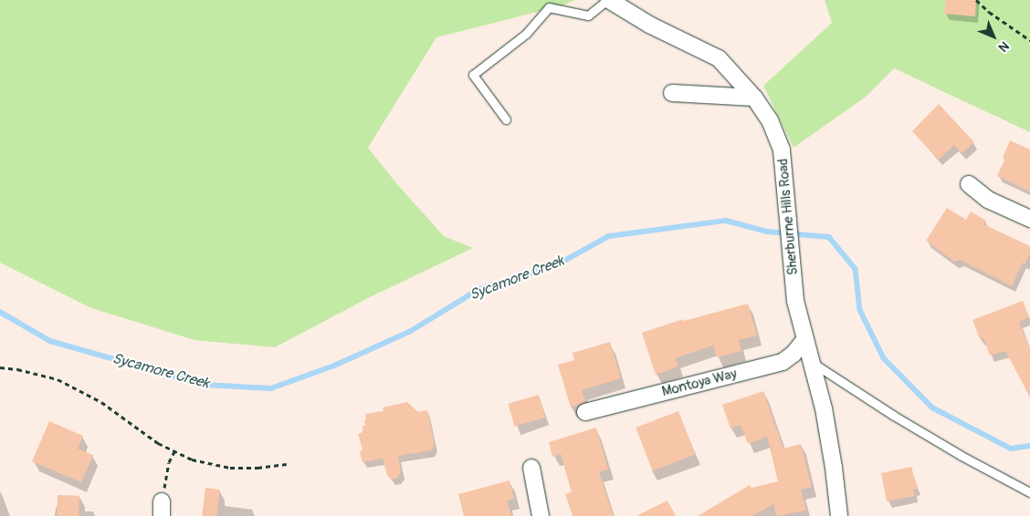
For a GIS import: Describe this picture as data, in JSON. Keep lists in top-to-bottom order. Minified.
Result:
{"streets":{"street":["Sherburne Hills Road","Montoya Way"]},"crossings":[["Sherburne Hills Road","Montoya Way"]],"water":["Sycamore Creek"],"north":"bottom right"}
